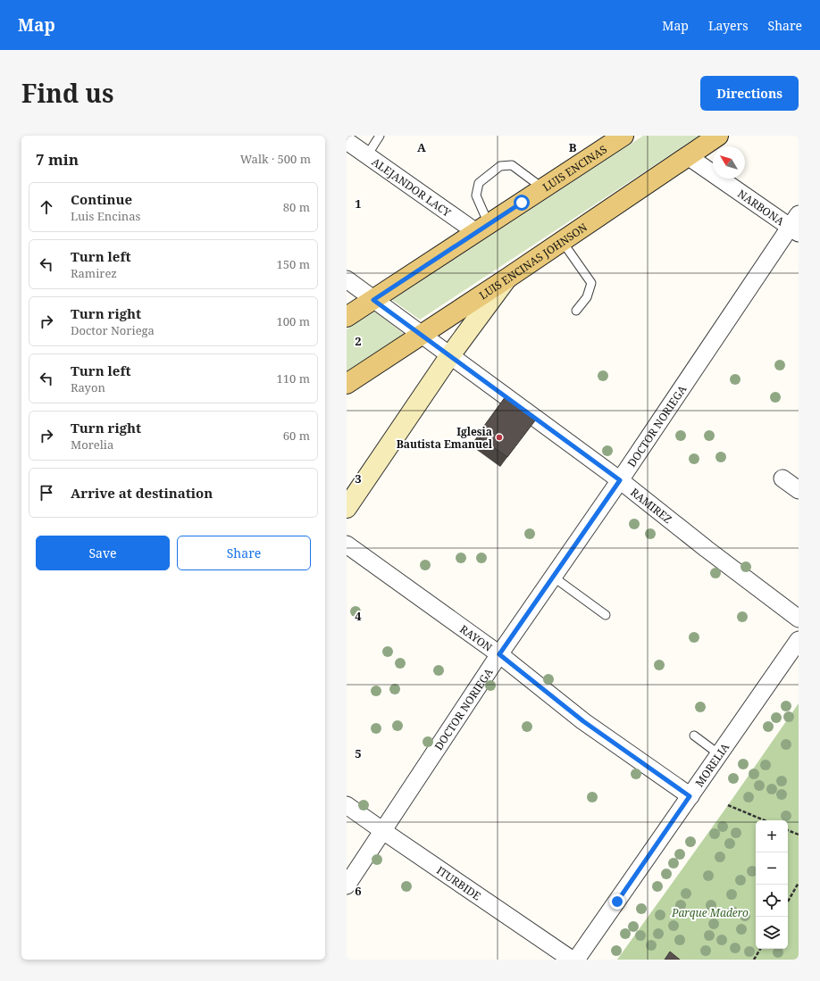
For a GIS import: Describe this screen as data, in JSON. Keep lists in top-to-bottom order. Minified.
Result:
{"streets":{"main road":["LUIS ENCINAS","LUIS ENCINAS JOHNSON"],"street":["ALEJANDOR LACY","NARBONA","DOCTOR NORIEGA","RAMIREZ","RAYON","MORELIA","ITURBIDE"]},"crossings":[["LUIS ENCINAS","ALEJANDOR LACY"],["LUIS ENCINAS","RAMIREZ"],["NARBONA","LUIS ENCINAS JOHNSON"],["NARBONA","DOCTOR NORIEGA"],["LUIS ENCINAS JOHNSON","RAMIREZ"],["DOCTOR NORIEGA","RAMIREZ"],["DOCTOR NORIEGA","RAYON"],["DOCTOR NORIEGA","ITURBIDE"],["RAYON","MORELIA"]],"parks":["Parque Madero"],"places":["Iglesia Bautista Emanuel"],"north":"top left","page":{"header":"Map","nav":["Map","Layers","Share"],"title":"Find us","buttons":["Directions",["Save","Share"]],"heading":["7 min","Walk · 500 m"],"list":[["Continue","Luis Encinas","80 m"],["Turn left","Ramirez","150 m"],["Turn right","Doctor Noriega","100 m"],["Turn left","Rayon","110 m"],["Turn right","Morelia","60 m"],"Arrive at destination"],"map_buttons":["+","−"]},"grid":{"columns":["A","B"],"rows":["1","2","3","4","5","6"]}}
